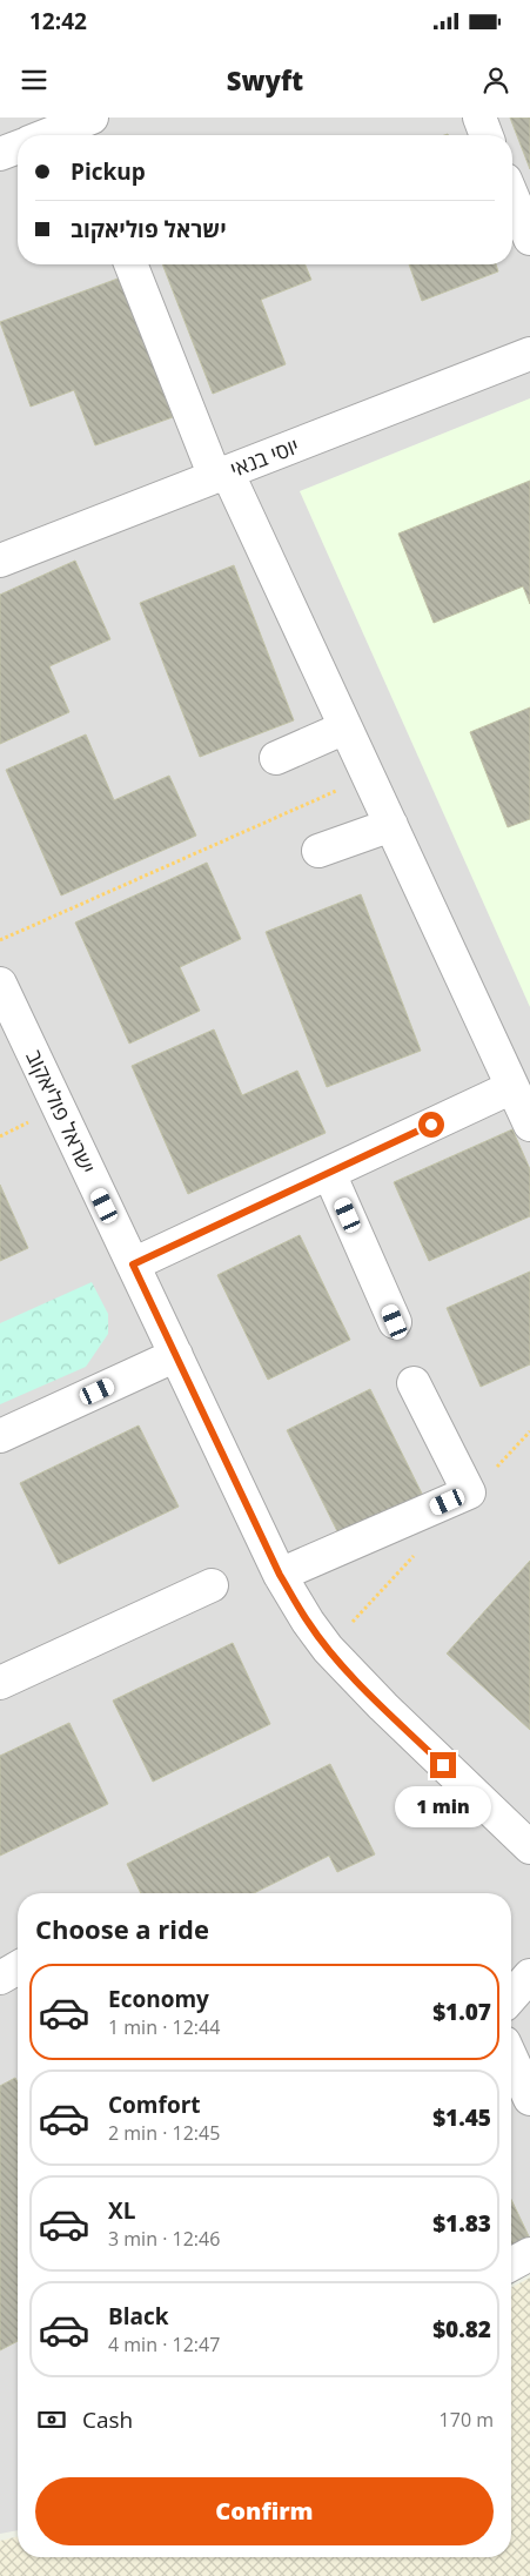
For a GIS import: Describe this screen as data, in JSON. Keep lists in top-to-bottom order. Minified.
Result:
{"streets":{"street":["יוסי בנאי","ישראל פוליאקוב"]},"page":{"status":"12:42","header":"Swyft","banner":["Pickup","ישראל פוליאקוב"],"bubble":"1 min","heading":"Choose a ride","list":[{"name":"Economy","note":"1 min · 12:44","value":"$1.07"},{"name":"Comfort","note":"2 min · 12:45","value":"$1.45"},{"name":"XL","note":"3 min · 12:46","value":"$1.83"},{"name":"Black","note":"4 min · 12:47","value":"$0.82"}],"pay":["Cash","170 m"],"buttons":"Confirm"}}
